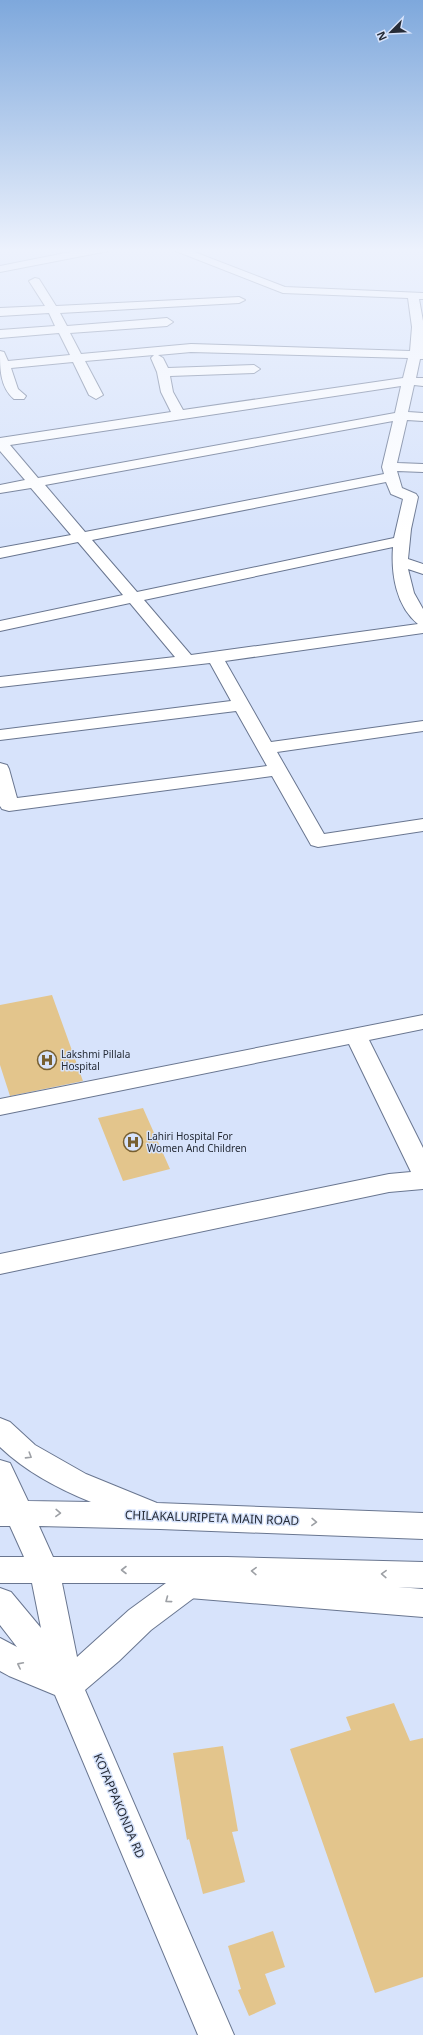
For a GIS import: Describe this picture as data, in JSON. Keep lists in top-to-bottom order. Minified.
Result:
{"streets":{"street":["CHILAKALURIPETA MAIN ROAD","KOTAPPAKONDA RD"]},"crossings":[["CHILAKALURIPETA MAIN ROAD","KOTAPPAKONDA RD"]],"places":{"hospital":["Lakshmi Pillala Hospital","Lahiri Hospital For Women And Children"]},"north":"bottom left"}
